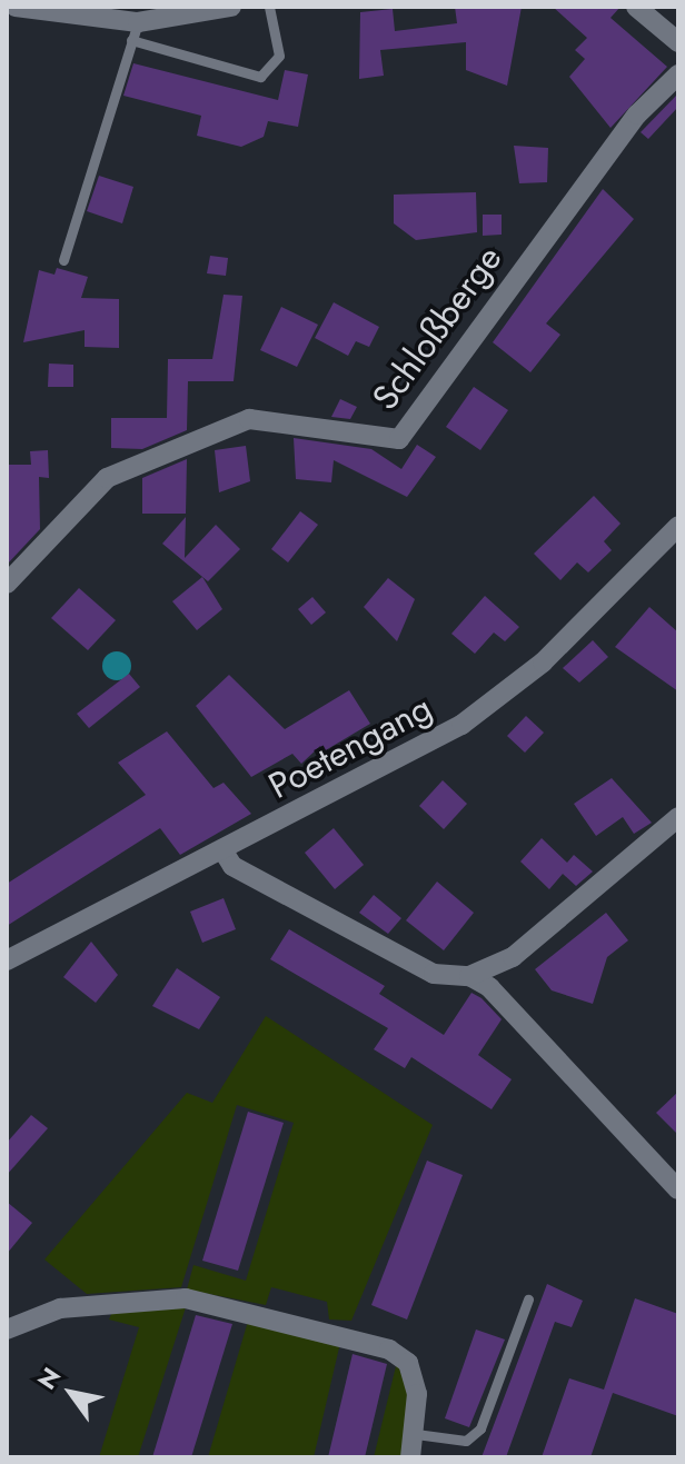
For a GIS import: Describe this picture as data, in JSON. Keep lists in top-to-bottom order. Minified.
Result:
{"streets":{"street":["Schloßberge","Poetengang"]},"north":"top left"}
